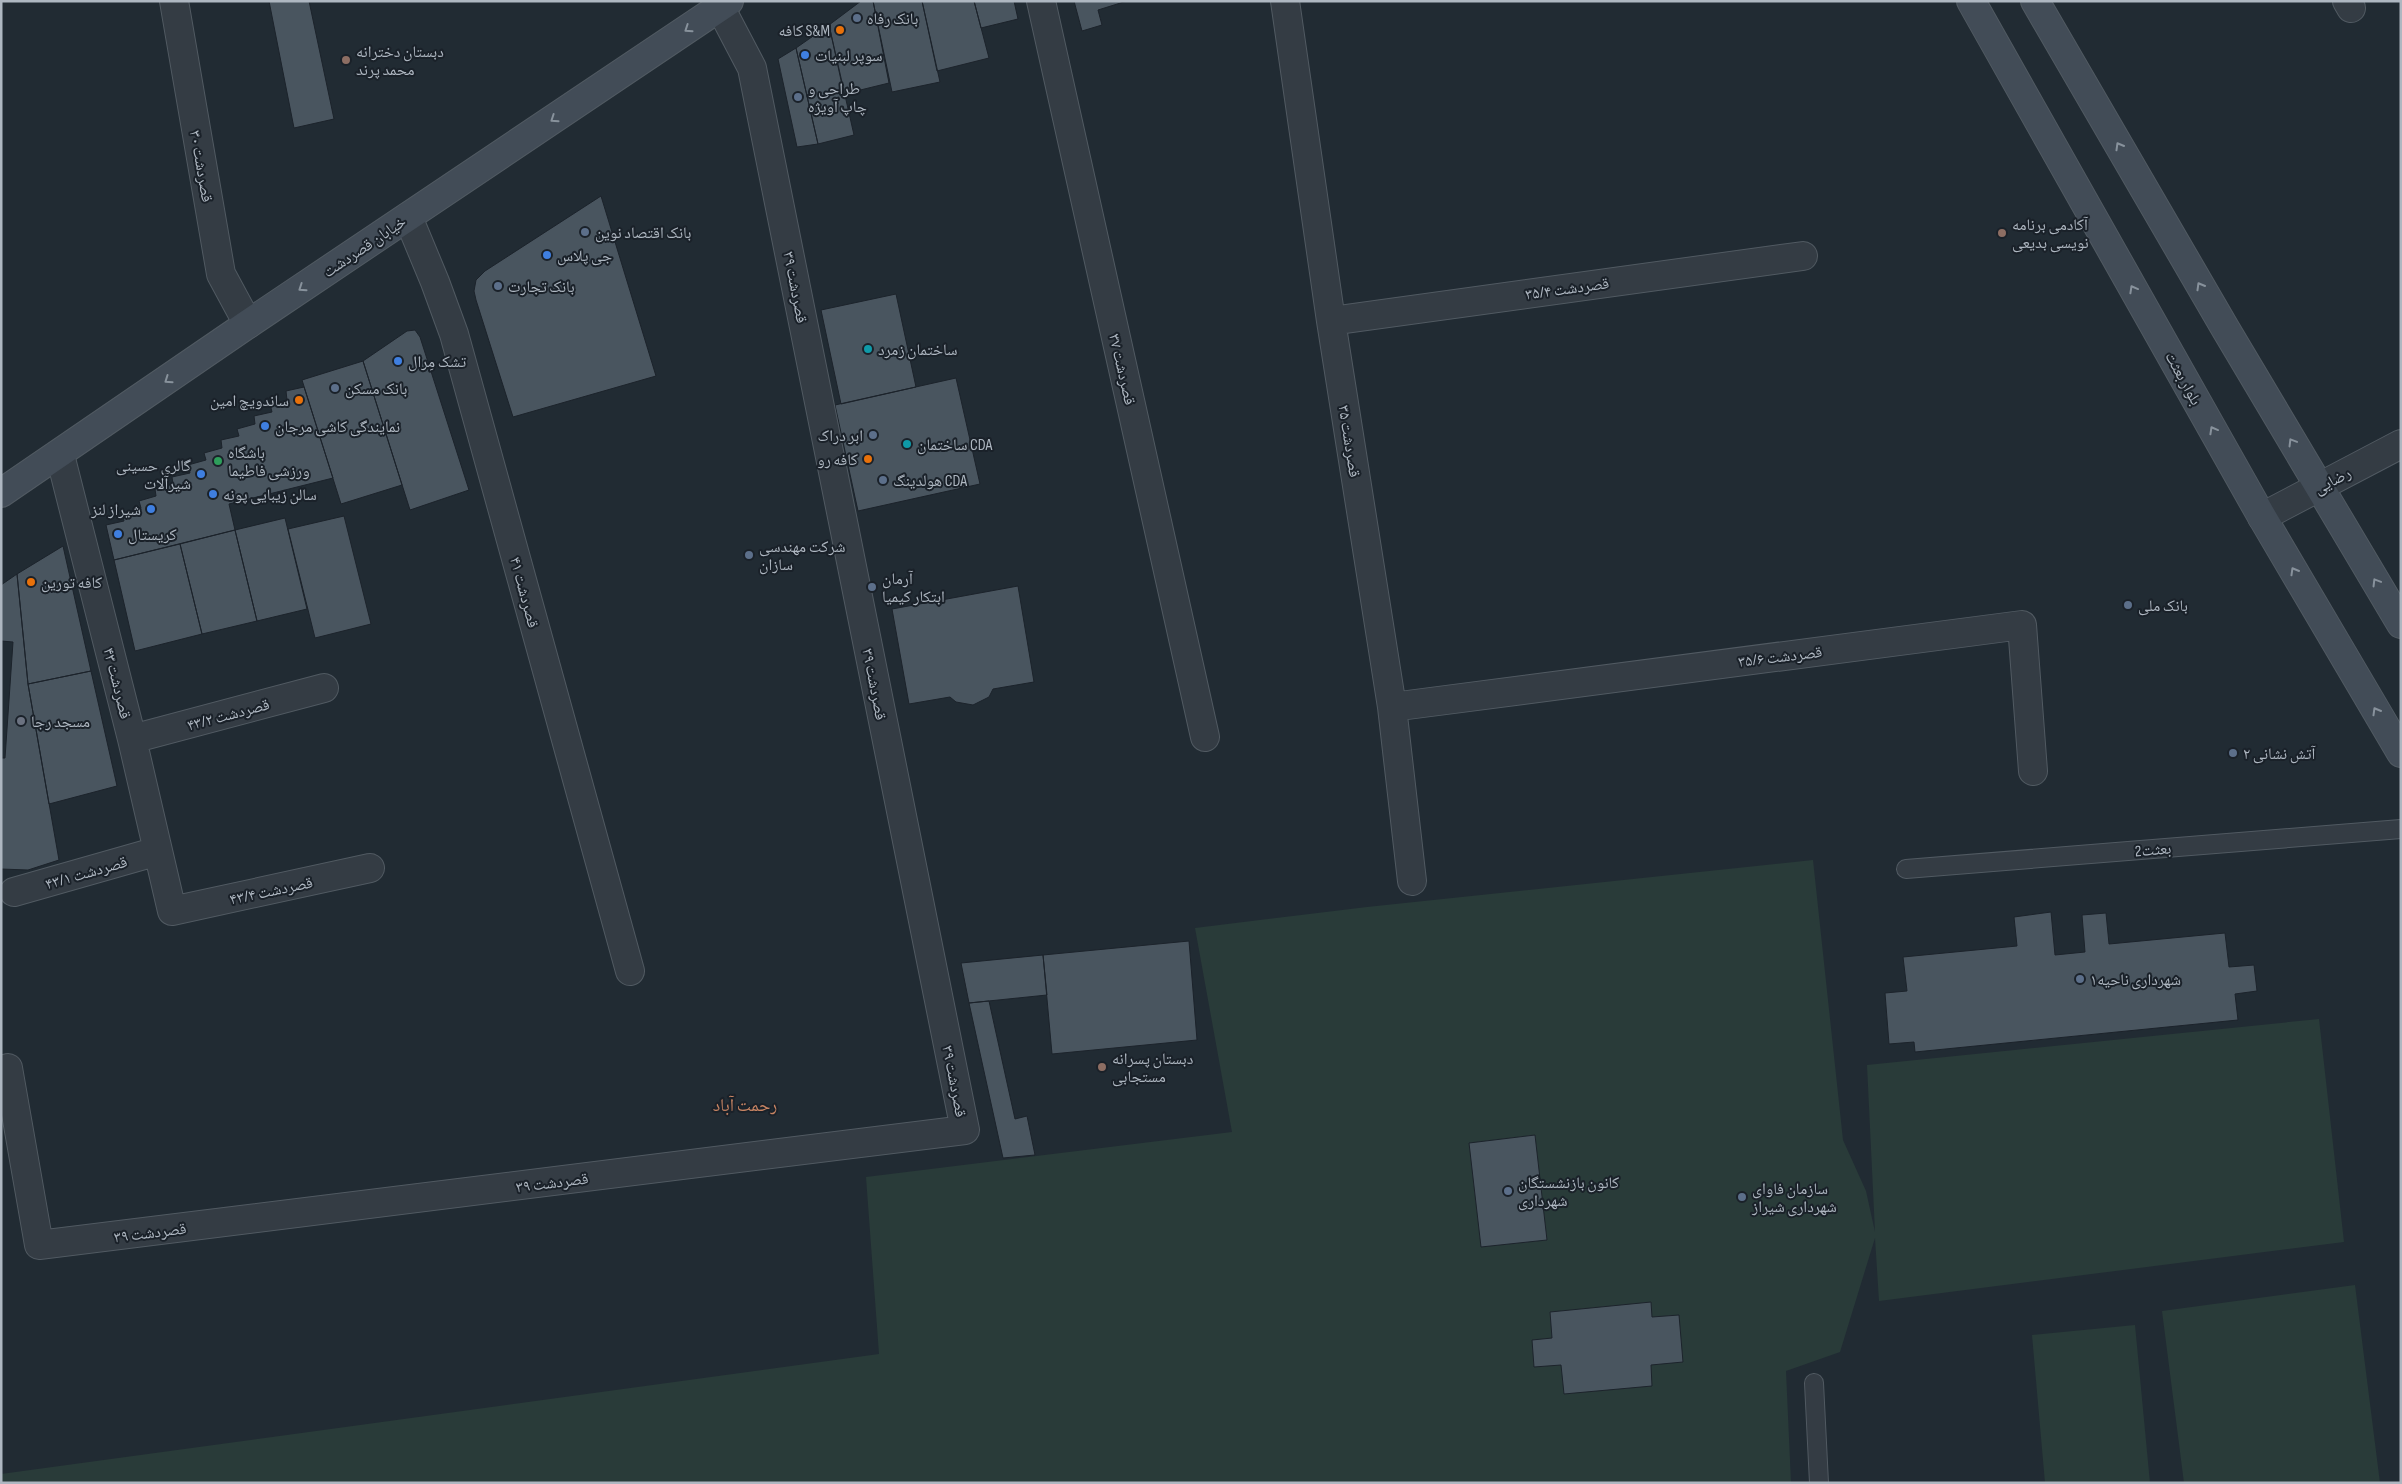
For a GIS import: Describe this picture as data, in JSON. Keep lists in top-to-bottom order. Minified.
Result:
{"streets":{"main road":["خیابان قصردشت","بلوار بعثت"],"street":["قصردشت ۳۰","قصردشت ۳۹","قصردشت ۳۵/۴","قصردشت ۳۷","قصردشت ۳۵","رضایی","قصردشت ۴۱","قصردشت ۳۵/۶","قصردشت ۴۳","قصردشت ۴۳/۲","قصردشت ۴۳/۱","قصردشت ۴۳/۴"],"lane":["2بعثت"]},"crossings":[["قصردشت ۳۰","خیابان قصردشت"],["خیابان قصردشت","قصردشت ۳۹"],["خیابان قصردشت","قصردشت ۴۱"],["خیابان قصردشت","قصردشت ۴۳"],["قصردشت ۳۵/۴","قصردشت ۳۵"],["بلوار بعثت","رضایی"],["قصردشت ۳۵","قصردشت ۳۵/۶"],["قصردشت ۴۳","قصردشت ۴۳/۲"],["قصردشت ۴۳","قصردشت ۴۳/۱"],["قصردشت ۴۳","قصردشت ۴۳/۴"]],"one_way":["خیابان قصردشت"],"districts":["رحمت آباد"],"places":["بانک رفاه","کافه S&M","سوپر لبنیات","دبستان دخترانه محمد پرند","طراحی و چاپ آویژه","بانک اقتصاد نوین","آکادمی برنامه نویسی بدیعی","جی پلاس","بانک تجارت","ساختمان زمرد","تشک مِرال","بانک مسکن","ساندویچ امین","نمایندگی کاشی مرجان","ابر دراک","ساختمان CDA","کافه رو","باشگاه ورزشی فاطیما","گالری حسینی شیرآلات","هولدینگ CDA","سالن زیبایی پونه","شیراز لنز","کریستال","شرکت مهندسی سازان","کافه تورین","آرمان ابتکار کیمیا","بانک ملی","مسجد رجا","آتش نشانی ۲","شهرداری ناحیه۱","دبستان پسرانه مستجابی","کانون بازنشستگان شهرداری","سازمان فاوای شهرداری شیراز"]}
